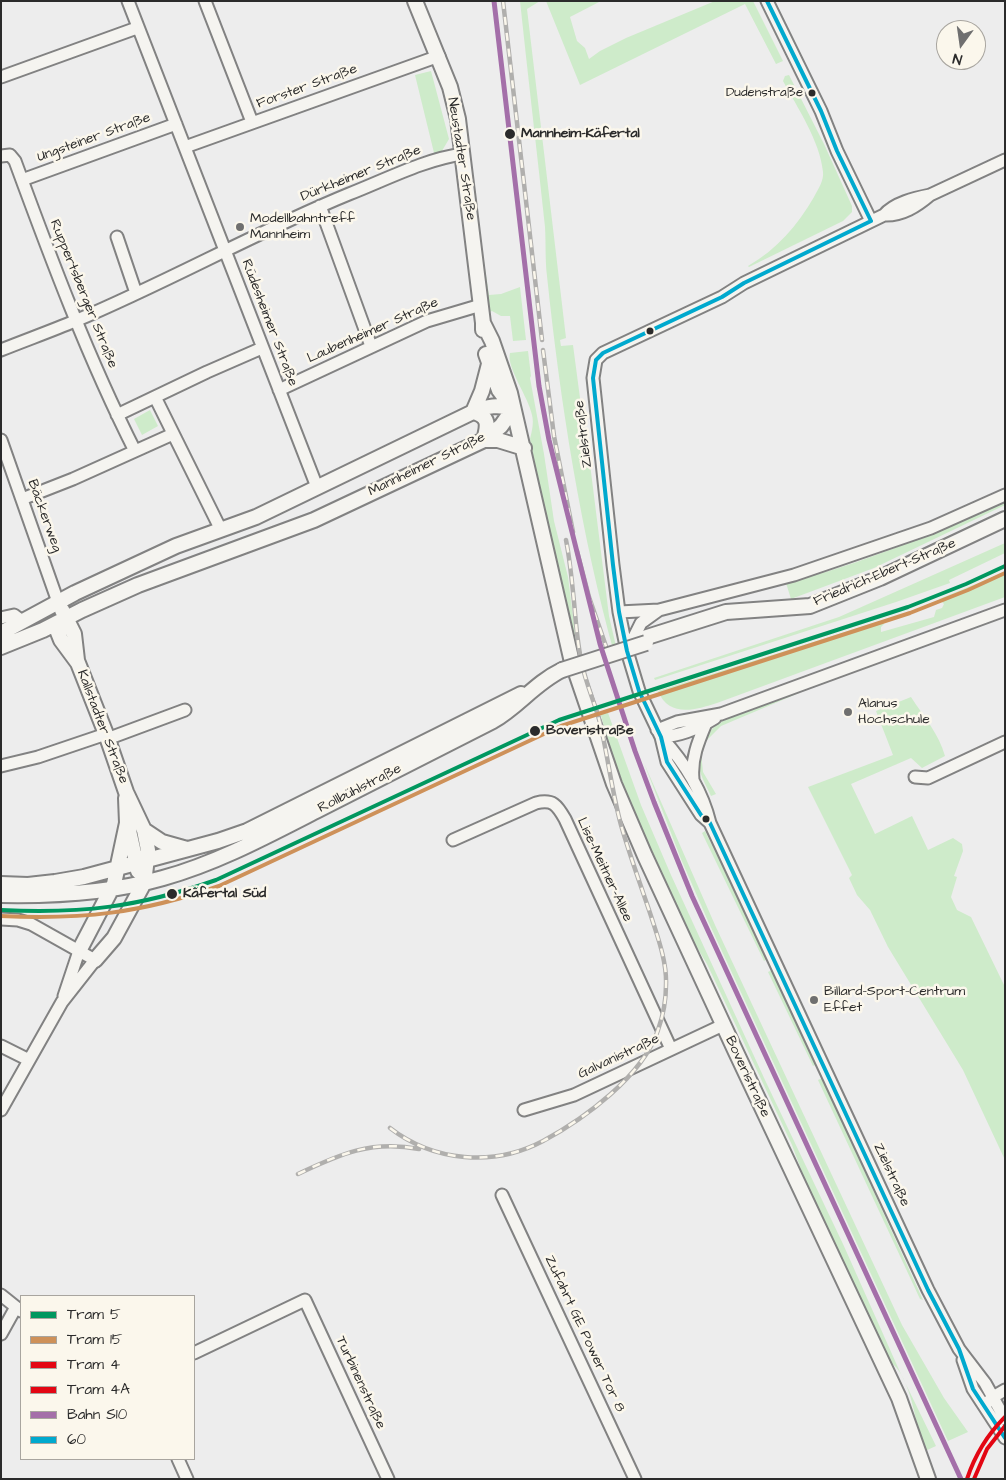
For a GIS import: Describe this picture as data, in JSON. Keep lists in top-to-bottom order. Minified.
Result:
{"streets":{"main road":["Neustadter Straße","Mannheimer Straße","Friedrich-Ebert-Straße","Kallstadter Straße","Rollbühlstraße","Boveristraße"],"street":["Forster Straße","Ungsteiner Straße","Dürkheimer Straße","Ruppertsberger Straße","Rüdesheimer Straße","Laubenheimer Straße","Zielstraße","Bäckerweg","Lise-Meitner-Allee","Galvanistraße","Zufahrt GE Power Tor 8","Turbinenstraße"]},"crossings":[["Forster Straße","Neustadter Straße"],["Forster Straße","Rüdesheimer Straße"],["Ungsteiner Straße","Ruppertsberger Straße"],["Ungsteiner Straße","Rüdesheimer Straße"],["Neustadter Straße","Dürkheimer Straße"],["Neustadter Straße","Laubenheimer Straße"],["Neustadter Straße","Mannheimer Straße"],["Neustadter Straße","Boveristraße"],["Dürkheimer Straße","Ruppertsberger Straße"],["Dürkheimer Straße","Rüdesheimer Straße"],["Rüdesheimer Straße","Laubenheimer Straße"],["Rüdesheimer Straße","Mannheimer Straße"],["Zielstraße","Friedrich-Ebert-Straße"],["Mannheimer Straße","Bäckerweg"],["Mannheimer Straße","Kallstadter Straße"],["Mannheimer Straße","Boveristraße"],["Kallstadter Straße","Rollbühlstraße"],["Lise-Meitner-Allee","Galvanistraße"],["Galvanistraße","Boveristraße"]],"places":["Dudenstraße","Mannheim-Käfertal","Modellbahntreff Mannheim","Alanus Hochschule","Boveristraße","Käfertal Süd","Billard-Sport-Centrum Effet"],"lines":["rail line S10","transit line 60","tram line 5","tram line 15","tram line 4","tram line 4A"],"legend":["Tram 5","Tram 15","Tram 4","Tram 4A","Bahn S10","60"],"north":"bottom"}
